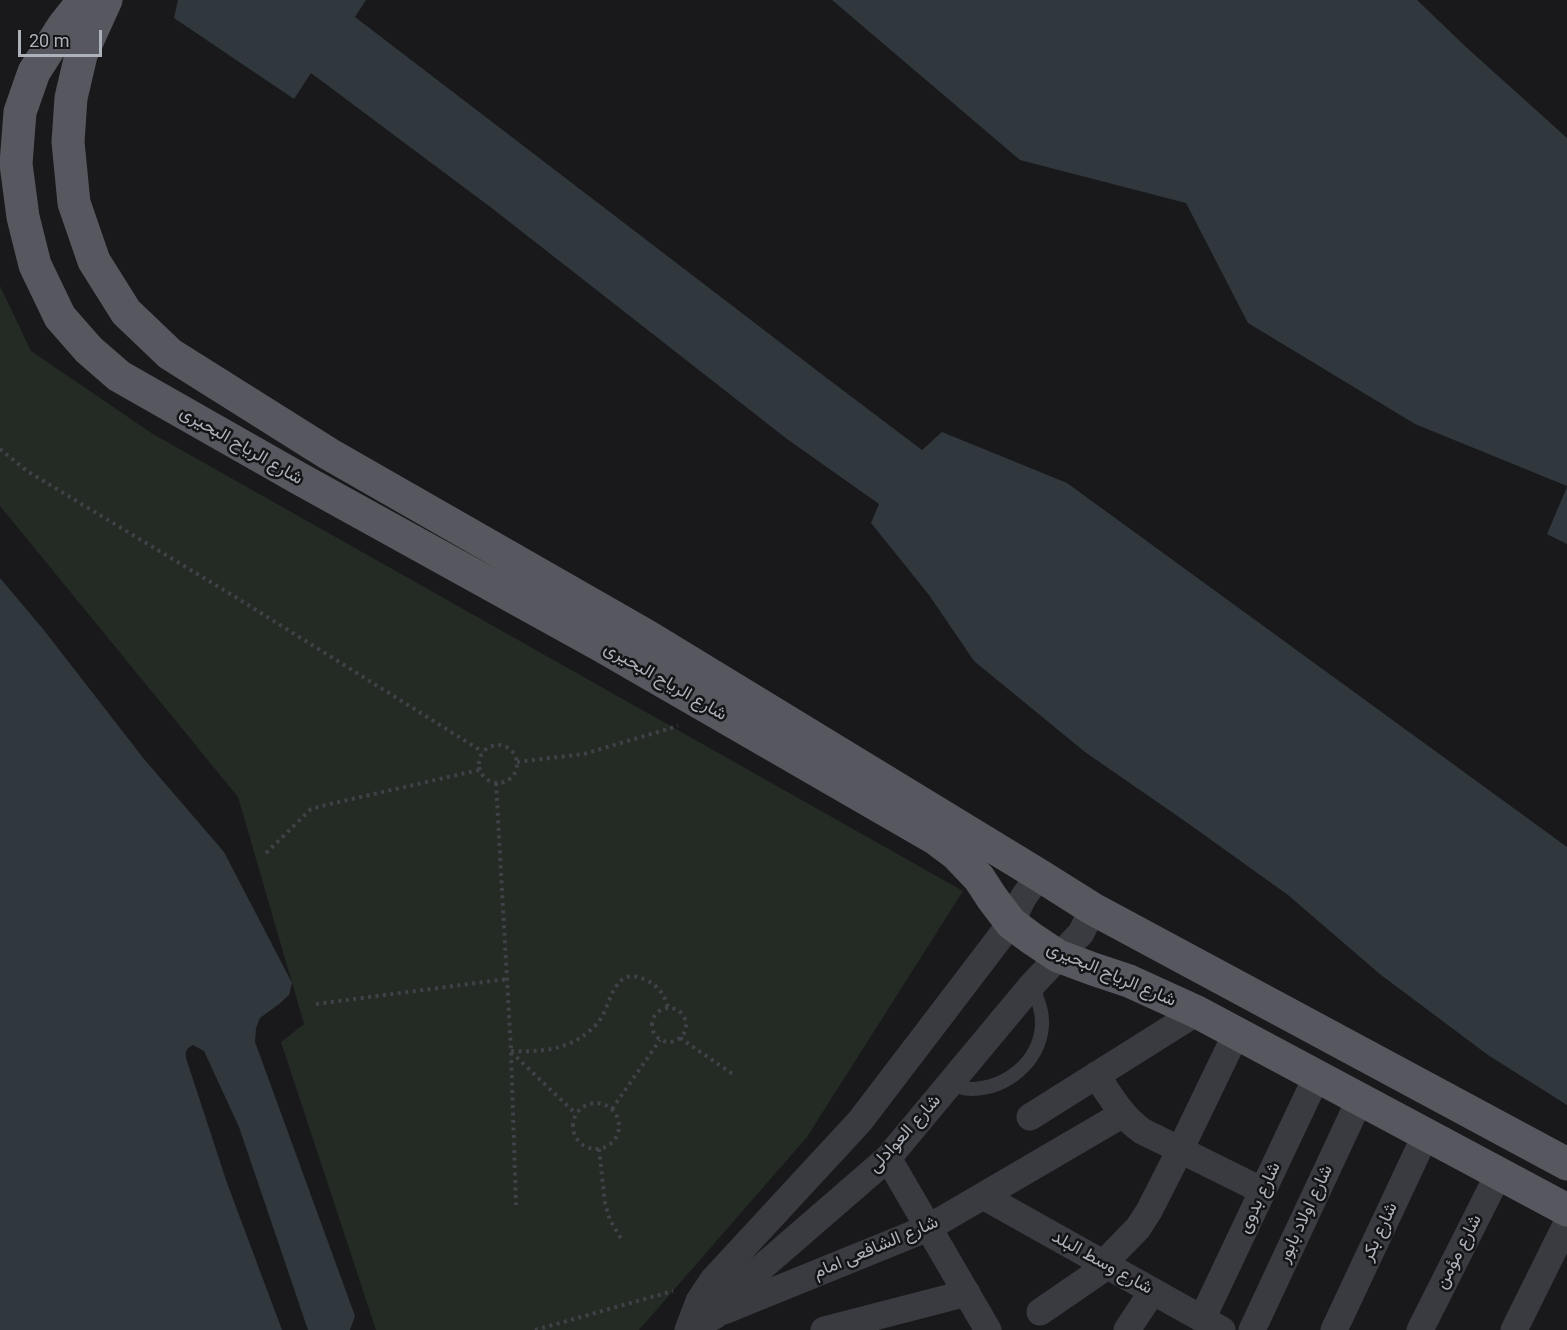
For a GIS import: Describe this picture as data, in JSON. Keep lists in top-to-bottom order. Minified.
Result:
{"streets":{"main road":["شارع الرياح البحيرى"],"street":["شارع العوادلى","شارع بدوى","شارع اولاد بابور","شارع بكر","شارع الشافعى امام","شارع مؤمن","شارع وسط البلد"]},"crossings":[["شارع الرياح البحيرى","شارع العوادلى"],["شارع الرياح البحيرى","شارع بدوى"],["شارع الرياح البحيرى","شارع اولاد بابور"],["شارع الرياح البحيرى","شارع بكر"],["شارع الرياح البحيرى","شارع مؤمن"],["شارع العوادلى","شارع الشافعى امام"],["شارع بدوى","شارع وسط البلد"],["شارع الشافعى امام","شارع وسط البلد"]],"scale_bar":"20 m"}
